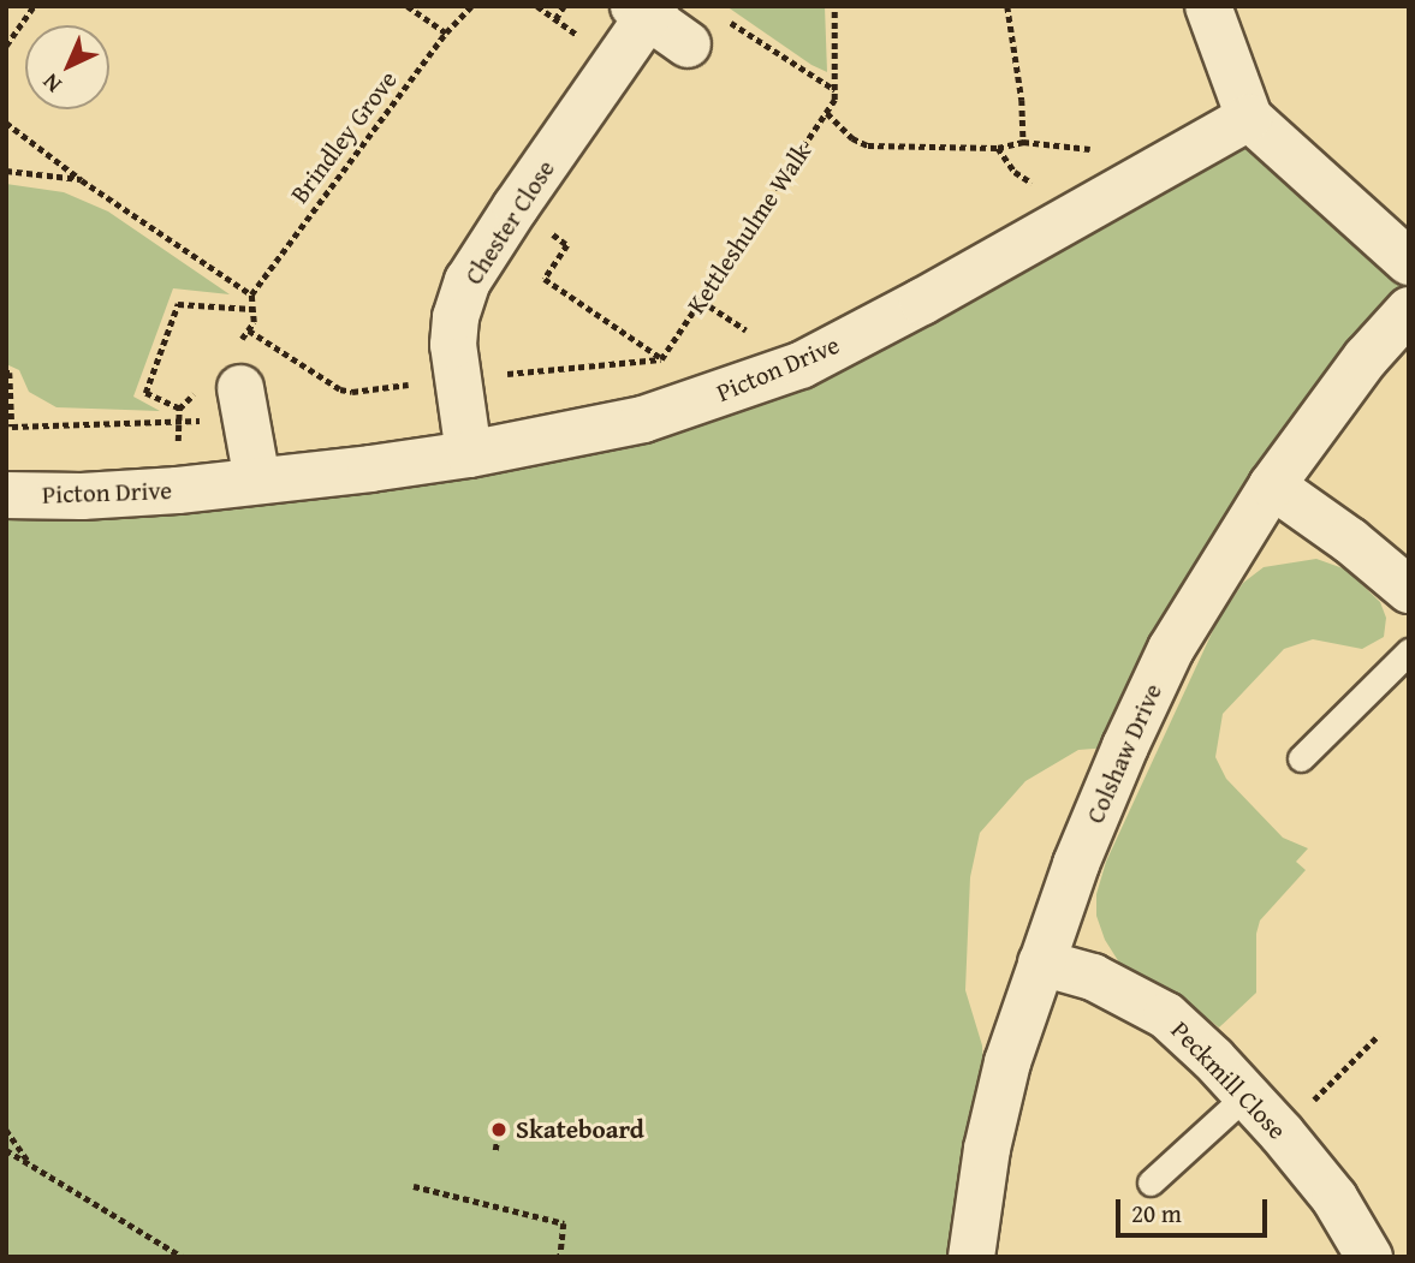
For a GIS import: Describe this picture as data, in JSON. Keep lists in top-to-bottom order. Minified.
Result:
{"streets":{"street":["Chester Close","Picton Drive","Colshaw Drive","Peckmill Close"],"path":["Brindley Grove","Kettleshulme Walk"]},"crossings":[["Chester Close","Picton Drive"],["Colshaw Drive","Peckmill Close"]],"places":["Skateboard"],"scale_bar":"20 m","north":"bottom left"}
